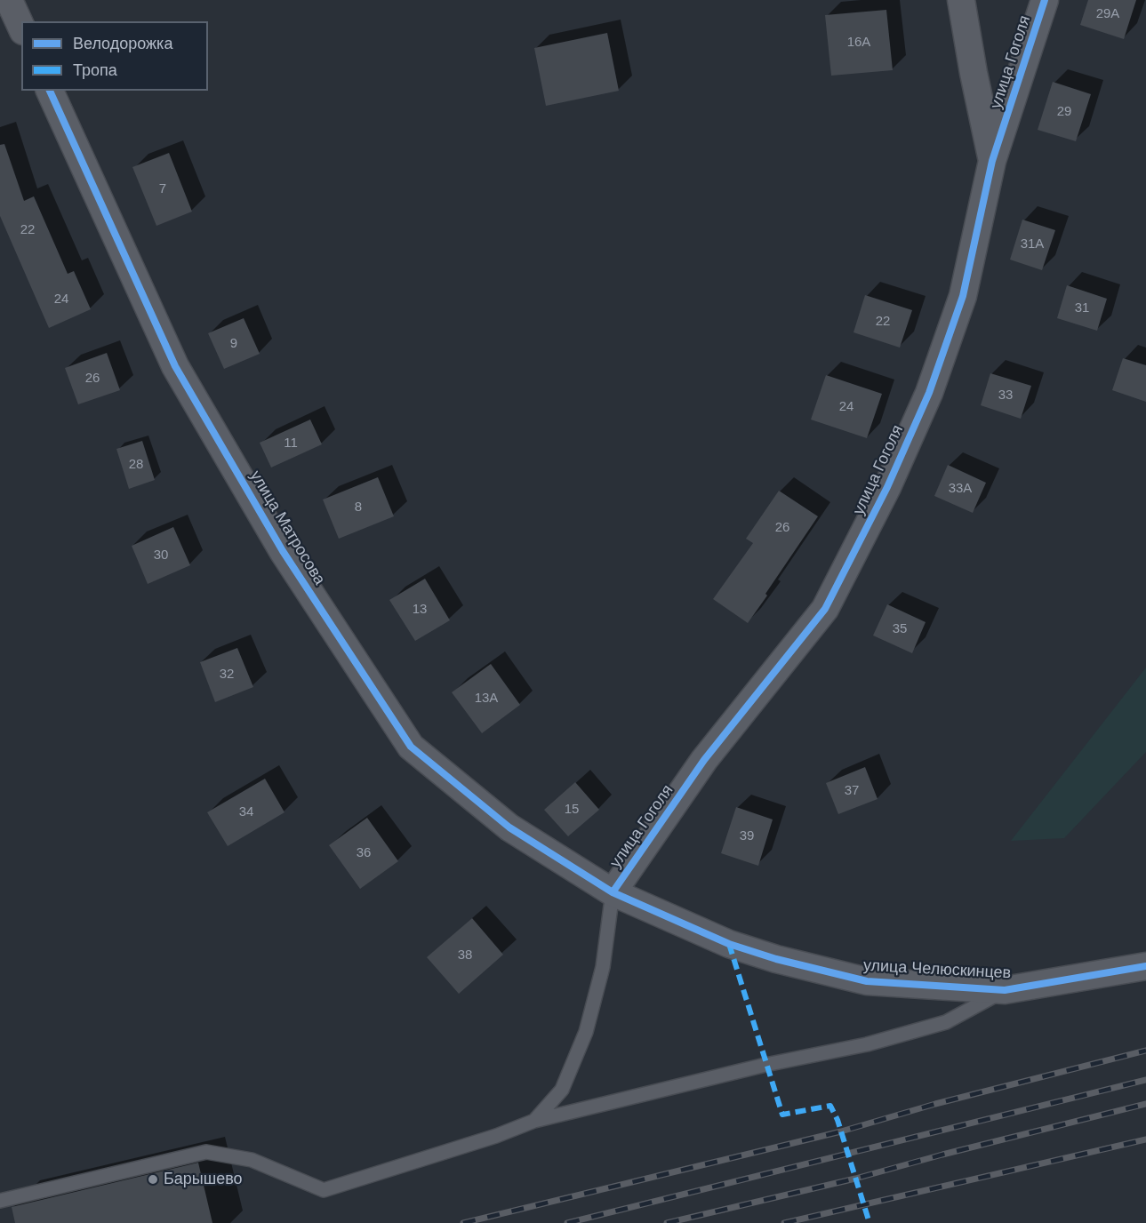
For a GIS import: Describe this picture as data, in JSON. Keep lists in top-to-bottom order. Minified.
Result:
{"streets":{"street":["улица Гоголя","улица Матросова","улица Челюскинцев"]},"crossings":[["улица Гоголя","улица Матросова"],["улица Гоголя","улица Челюскинцев"],["улица Матросова","улица Челюскинцев"]],"places":["Барышево"],"house_numbers":["29А","16А","29","7","22","31А","24","31","22","9","26","33","24","11","28","33А","8","26","30","13","35","32","13А","37","15","34","39","36","38"],"legend":["Велодорожка","Тропа"]}
